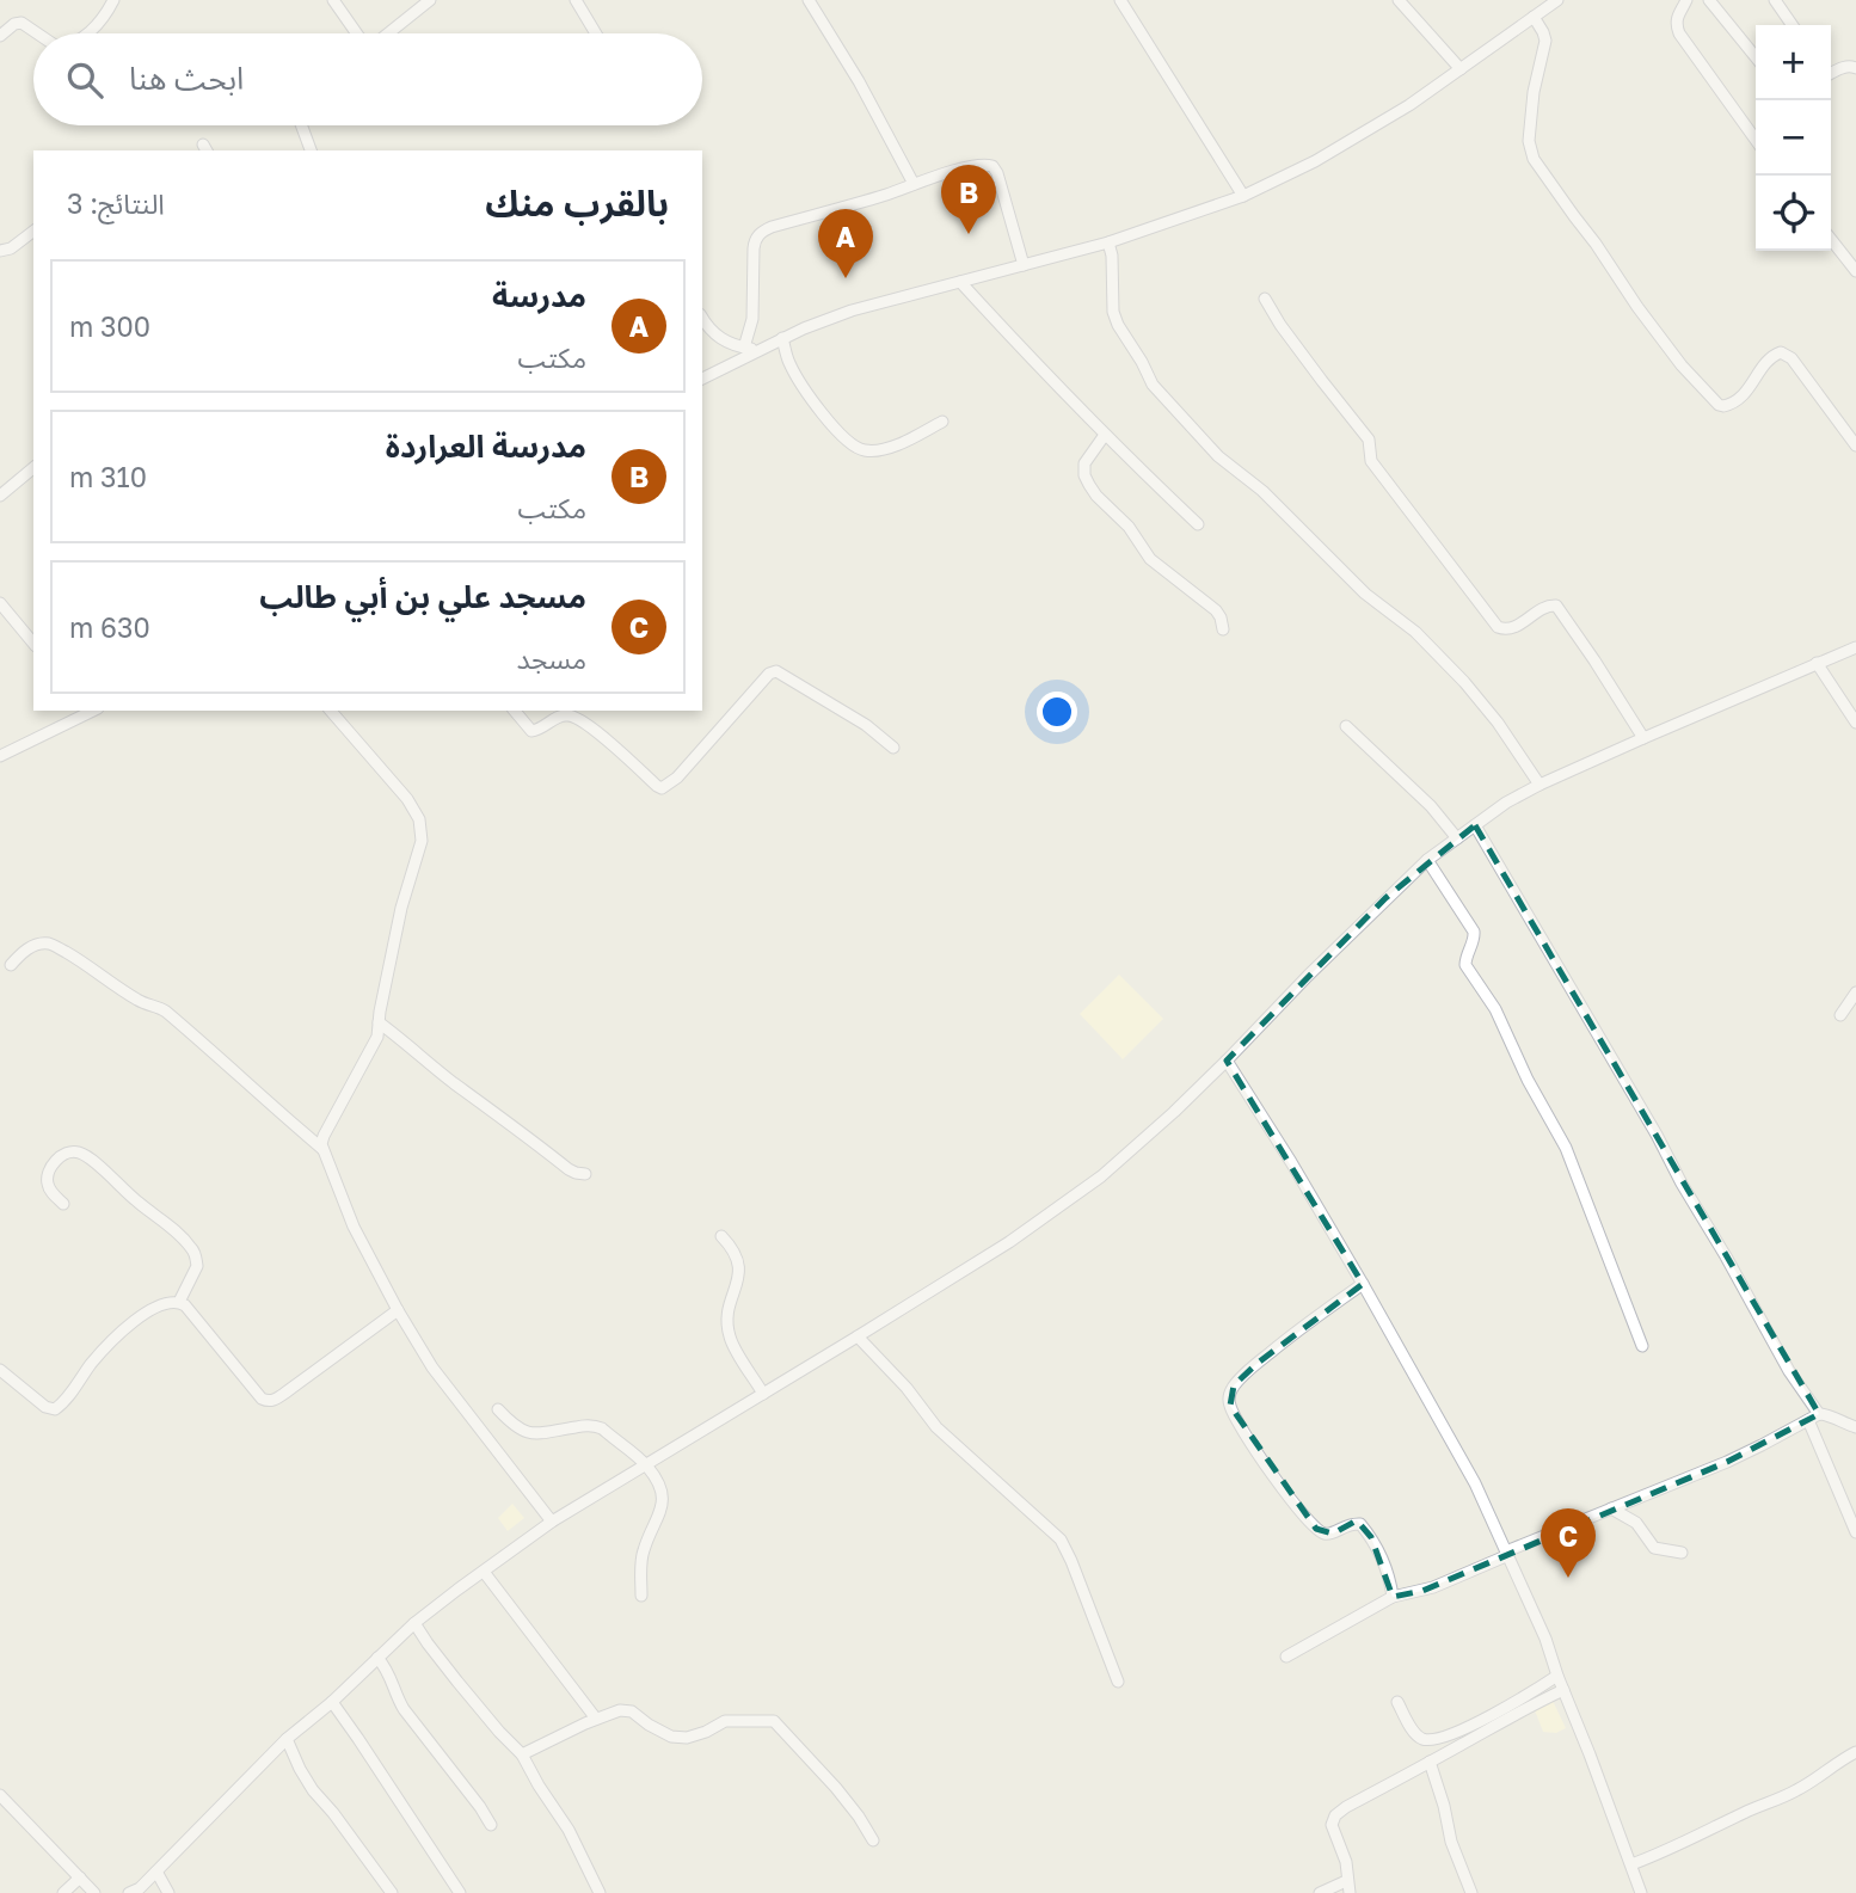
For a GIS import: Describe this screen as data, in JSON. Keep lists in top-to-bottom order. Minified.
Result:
{"page":{"map_buttons":["+","−"],"search":"ابحث هنا","heading":["بالقرب منك","النتائج: 3"],"pins":["B","A","C"],"list":[{"mark":"A","name":"مدرسة","note":"مكتب","value":"300 m"},{"mark":"B","name":"مدرسة العراردة","note":"مكتب","value":"310 m"},{"mark":"C","name":"مسجد علي بن أبي طالب","note":"مسجد","value":"630 m"}]}}
